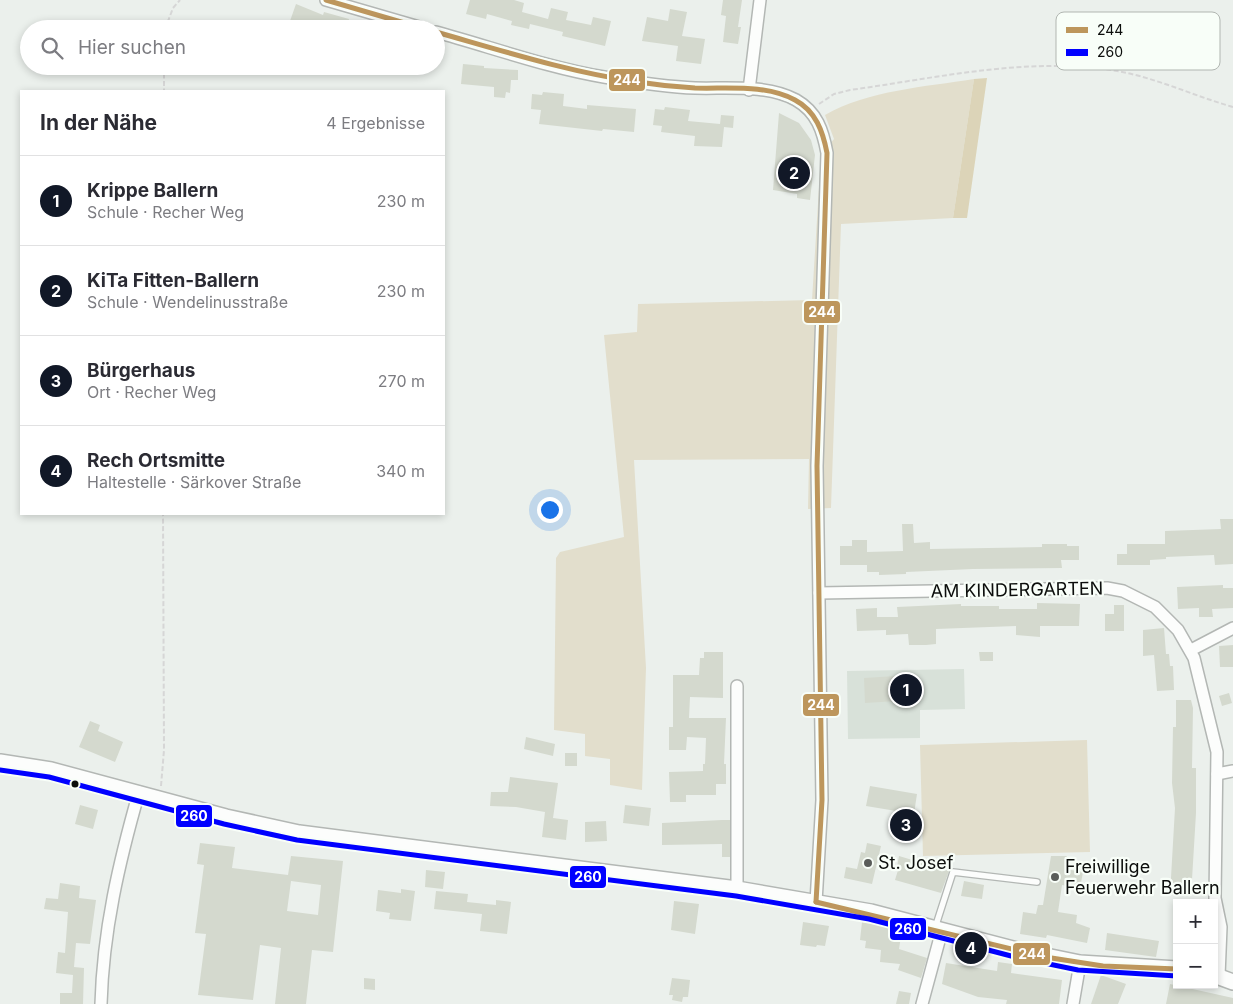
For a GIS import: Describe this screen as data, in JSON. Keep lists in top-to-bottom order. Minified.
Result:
{"streets":{"street":["AM KINDERGARTEN"]},"places":["St. Josef","Freiwillige Feuerwehr Ballern"],"lines":["transit line 244","transit line 260"],"legend":["244","260"],"page":{"search":"Hier suchen","heading":["In der Nähe","4 Ergebnisse"],"pins":["2","1","3","4"],"list":[{"mark":"1","name":"Krippe Ballern","note":"Schule · Recher Weg","value":"230 m"},{"mark":"2","name":"KiTa Fitten-Ballern","note":"Schule · Wendelinusstraße","value":"230 m"},{"mark":"3","name":"Bürgerhaus","note":"Ort · Recher Weg","value":"270 m"},{"mark":"4","name":"Rech Ortsmitte","note":"Haltestelle · Särkover Straße","value":"340 m"}],"map_buttons":["+","−"]}}
